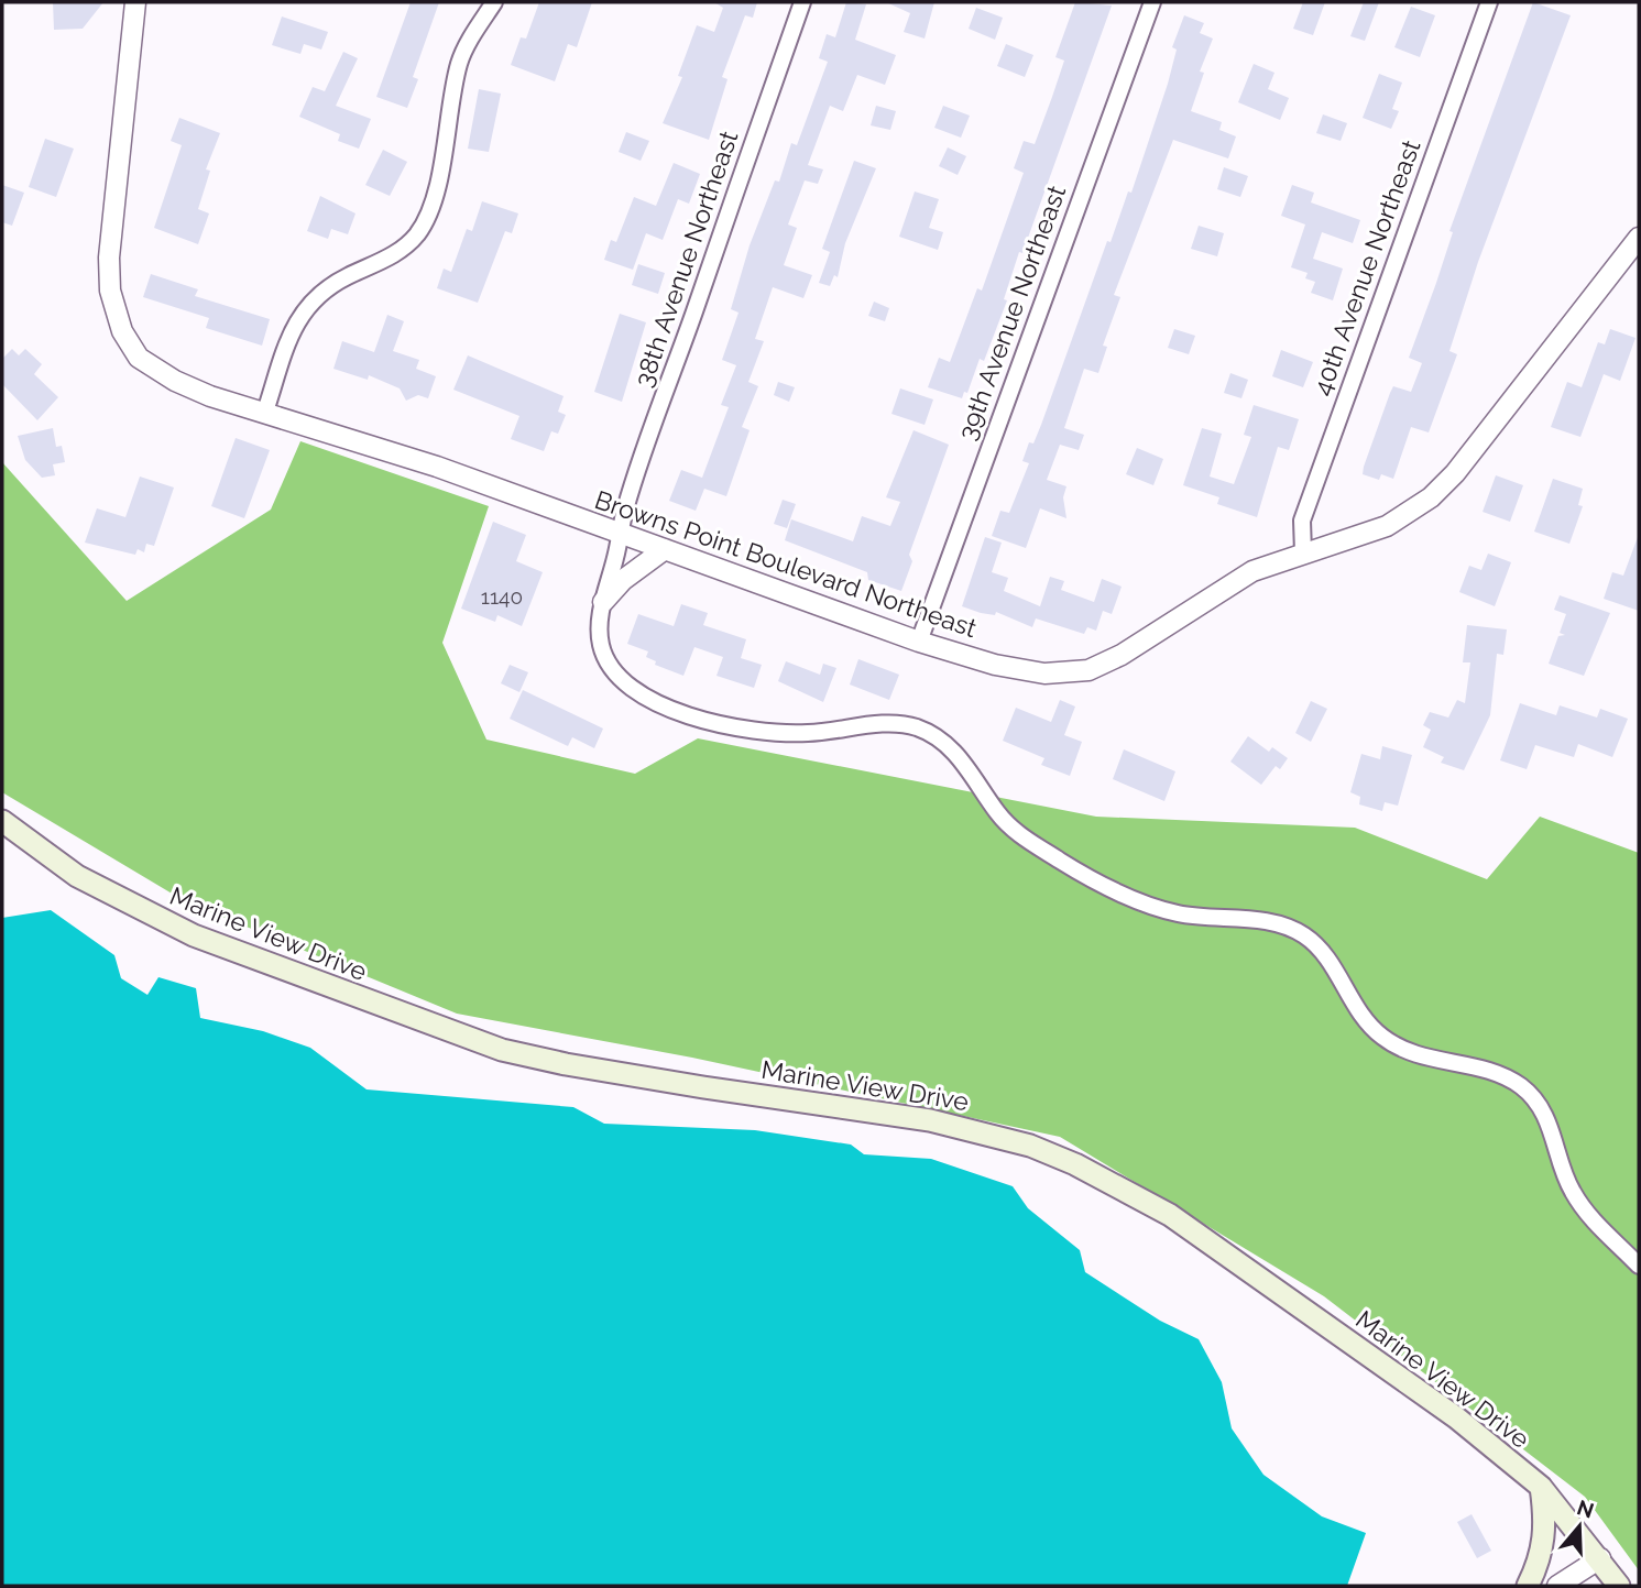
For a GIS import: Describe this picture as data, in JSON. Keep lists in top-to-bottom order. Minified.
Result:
{"streets":{"main road":["Marine View Drive"],"street":["38th Avenue Northeast","40th Avenue Northeast","39th Avenue Northeast","Browns Point Boulevard Northeast"]},"crossings":[["38th Avenue Northeast","Browns Point Boulevard Northeast"],["40th Avenue Northeast","Browns Point Boulevard Northeast"],["39th Avenue Northeast","Browns Point Boulevard Northeast"]],"house_numbers":["1140"],"north":"top"}
